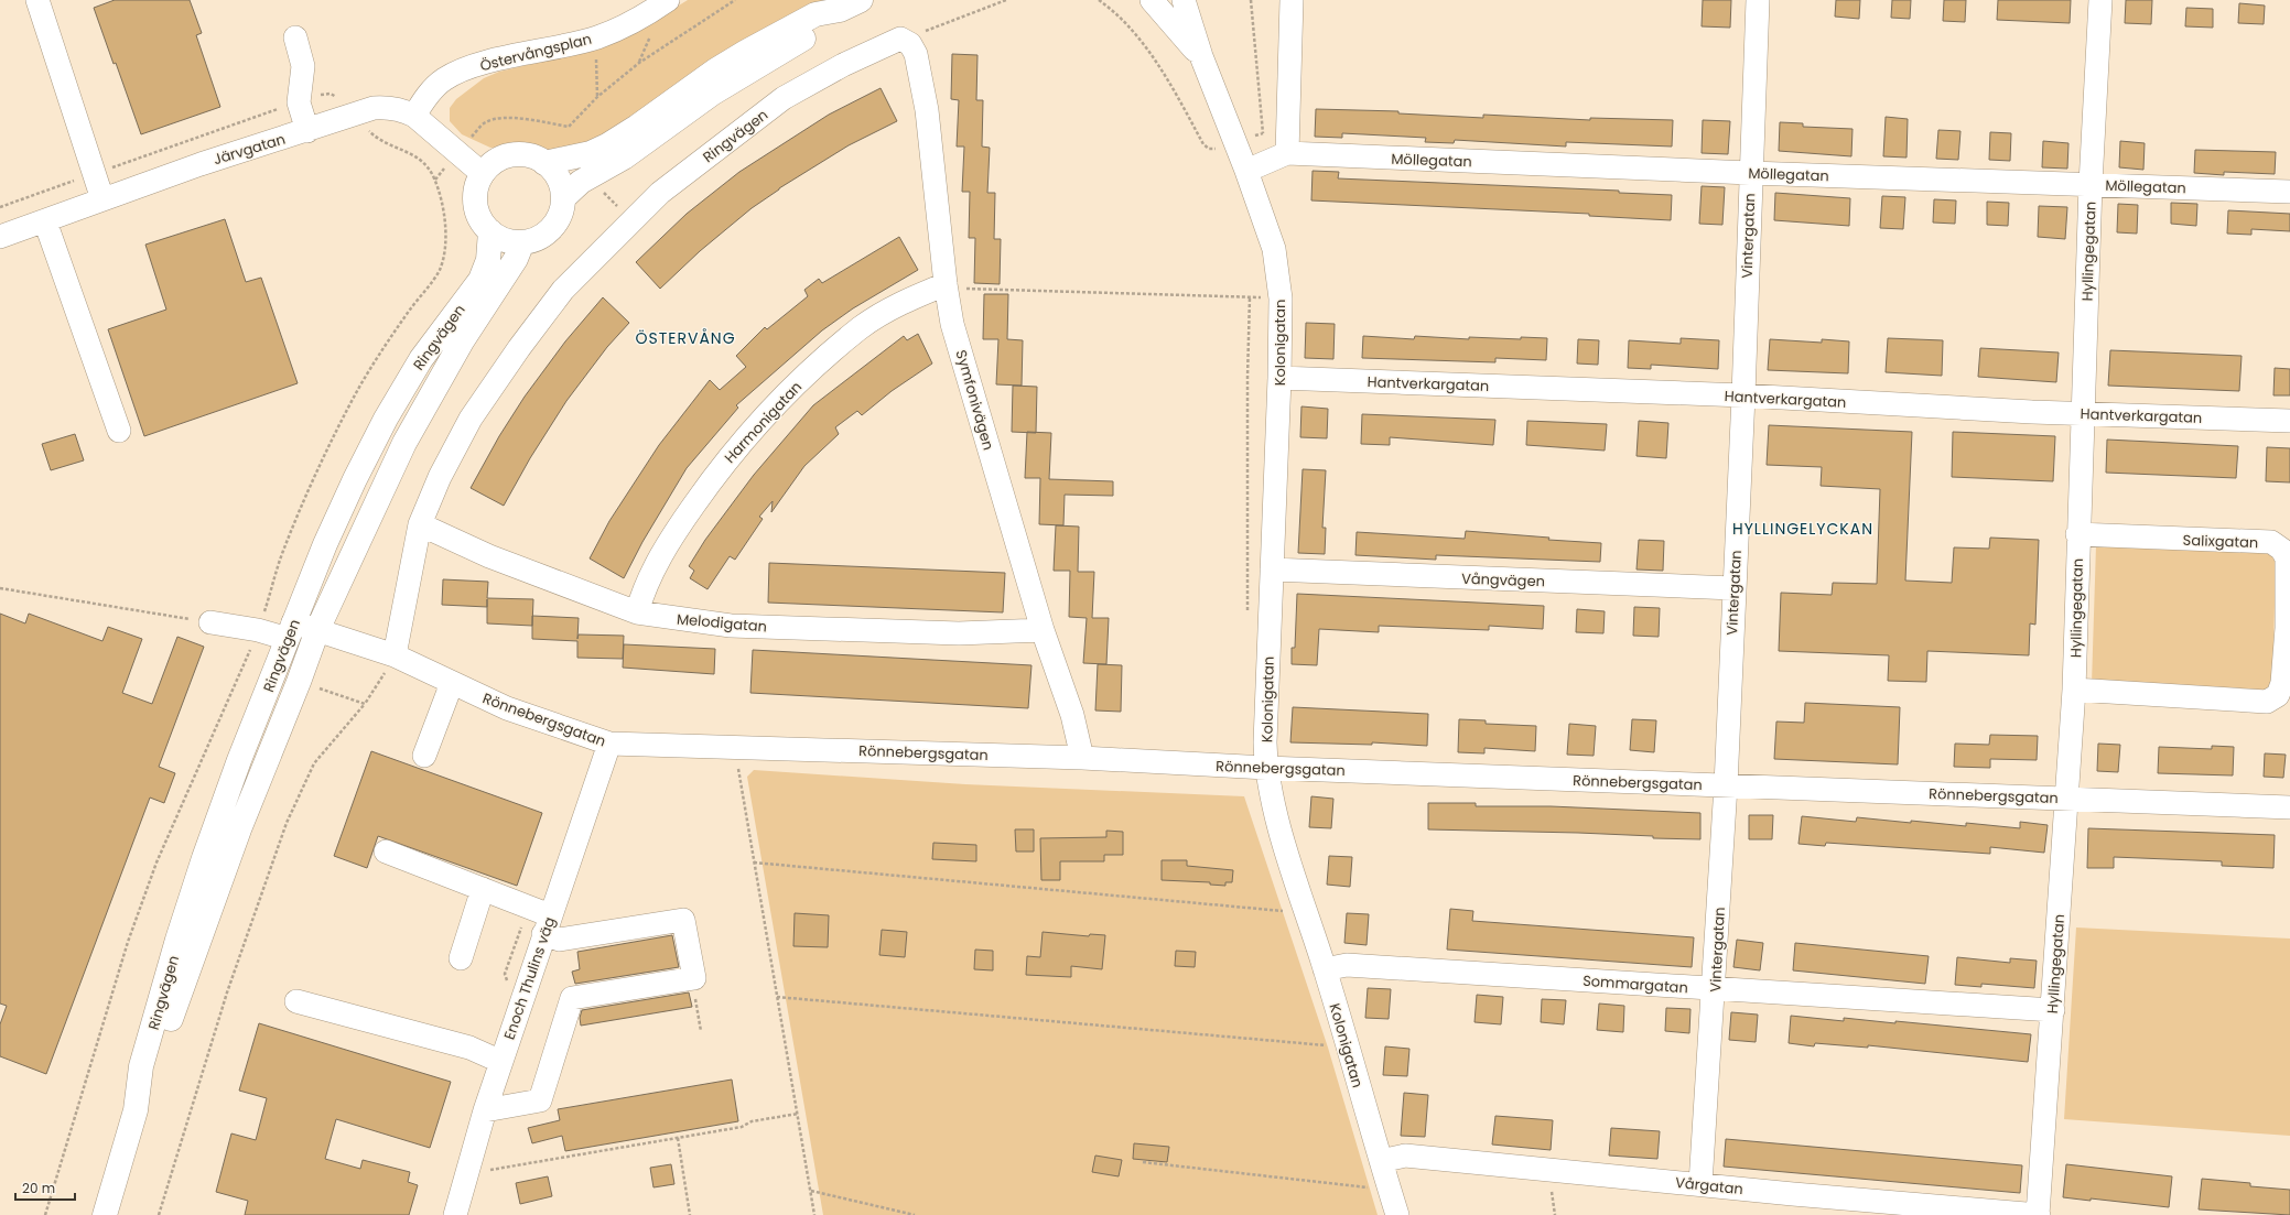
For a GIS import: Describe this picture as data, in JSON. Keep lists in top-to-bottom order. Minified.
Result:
{"streets":{"main road":["Ringvägen"],"street":["Östervångsplan","Järvgatan","Möllegatan","Vintergatan","Hyllingegatan","Kolonigatan","Hantverkargatan","Symfonivägen","Harmonigatan","Salixgatan","Vångvägen","Melodigatan","Rönnebergsgatan","Enoch Thulins väg","Sommargatan","Vårgatan"]},"crossings":[["Östervångsplan","Järvgatan"],["Ringvägen","Järvgatan"],["Ringvägen","Symfonivägen"],["Ringvägen","Melodigatan"],["Ringvägen","Rönnebergsgatan"],["Möllegatan","Vintergatan"],["Möllegatan","Hyllingegatan"],["Vintergatan","Hantverkargatan"],["Vintergatan","Vångvägen"],["Vintergatan","Rönnebergsgatan"],["Vintergatan","Sommargatan"],["Vintergatan","Vårgatan"],["Hyllingegatan","Hantverkargatan"],["Hyllingegatan","Salixgatan"],["Hyllingegatan","Rönnebergsgatan"],["Hyllingegatan","Sommargatan"],["Hyllingegatan","Vårgatan"],["Kolonigatan","Hantverkargatan"],["Kolonigatan","Vångvägen"],["Kolonigatan","Rönnebergsgatan"],["Kolonigatan","Sommargatan"],["Kolonigatan","Vårgatan"],["Symfonivägen","Harmonigatan"],["Symfonivägen","Melodigatan"],["Symfonivägen","Rönnebergsgatan"],["Harmonigatan","Melodigatan"],["Rönnebergsgatan","Enoch Thulins väg"]],"districts":["ÖSTERVÅNG","HYLLINGELYCKAN"],"scale_bar":"20 m"}
